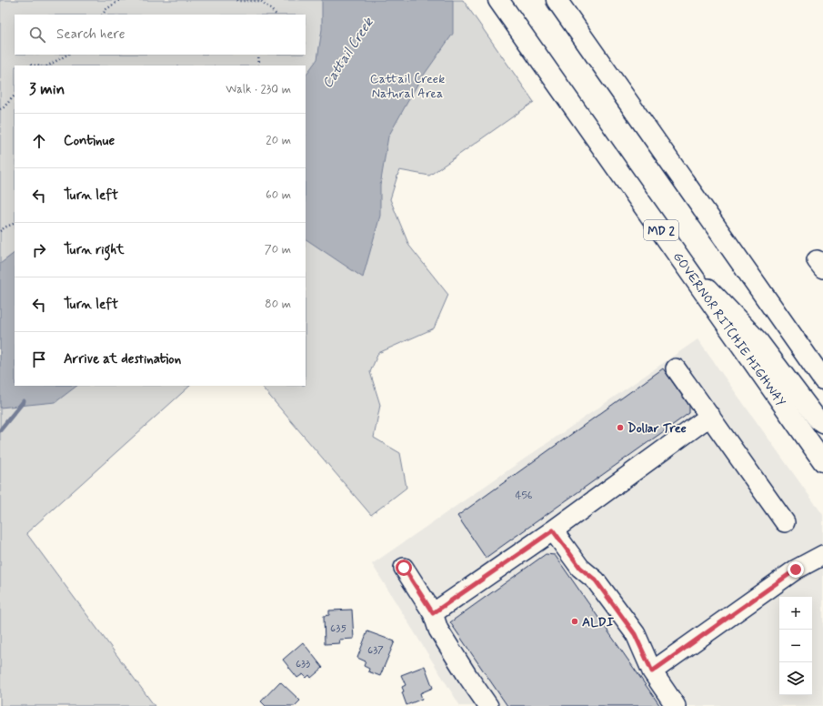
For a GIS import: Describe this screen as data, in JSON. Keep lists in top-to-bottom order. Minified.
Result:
{"streets":{"highway":["MD 2","GOVERNOR RITCHIE HIGHWAY"]},"water":["Cattail Creek"],"parks":["Cattail Creek Natural Area"],"places":["Dollar Tree","ALDI"],"house_numbers":["456","635","637","633"],"page":{"search":"Search here","heading":["3 min","Walk · 230 m"],"list":[["Continue","20 m"],["Turn left","60 m"],["Turn right","70 m"],["Turn left","80 m"],"Arrive at destination"],"map_buttons":["+","−"]}}
